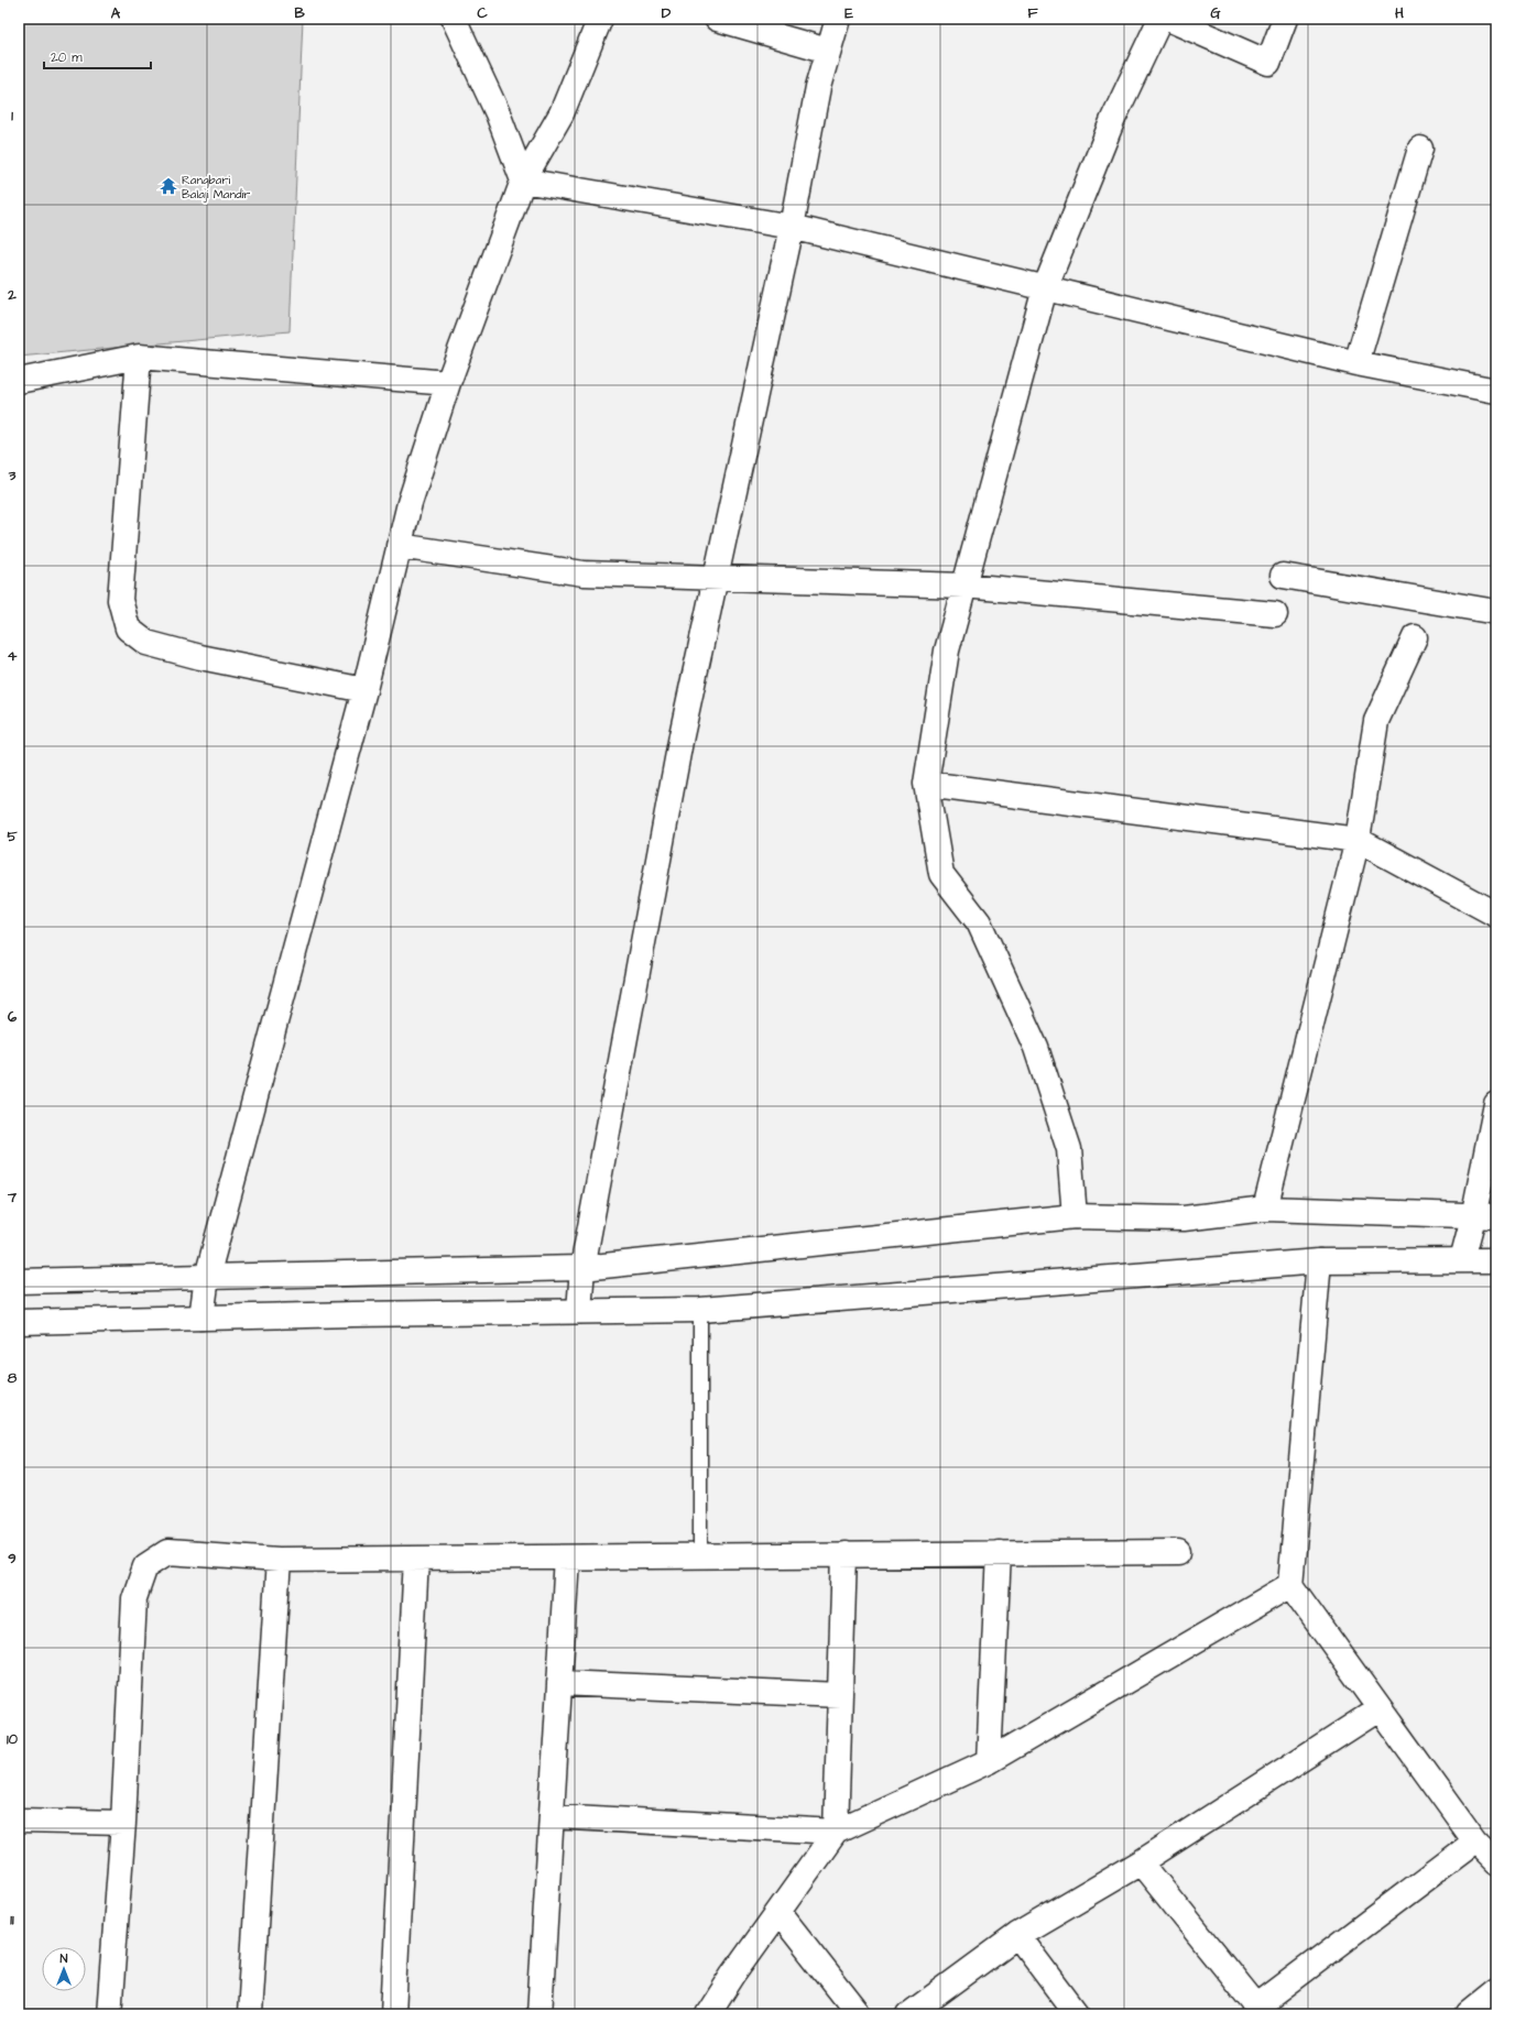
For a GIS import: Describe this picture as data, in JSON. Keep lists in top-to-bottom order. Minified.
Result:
{"places":{"temple":["Rangbari Balaji Mandir"]},"scale_bar":"20 m","north":"top","grid":{"columns":["A","B","C","D","E","F","G","H"],"rows":["1","2","3","4","5","6","7","8","9","10","11"]}}
